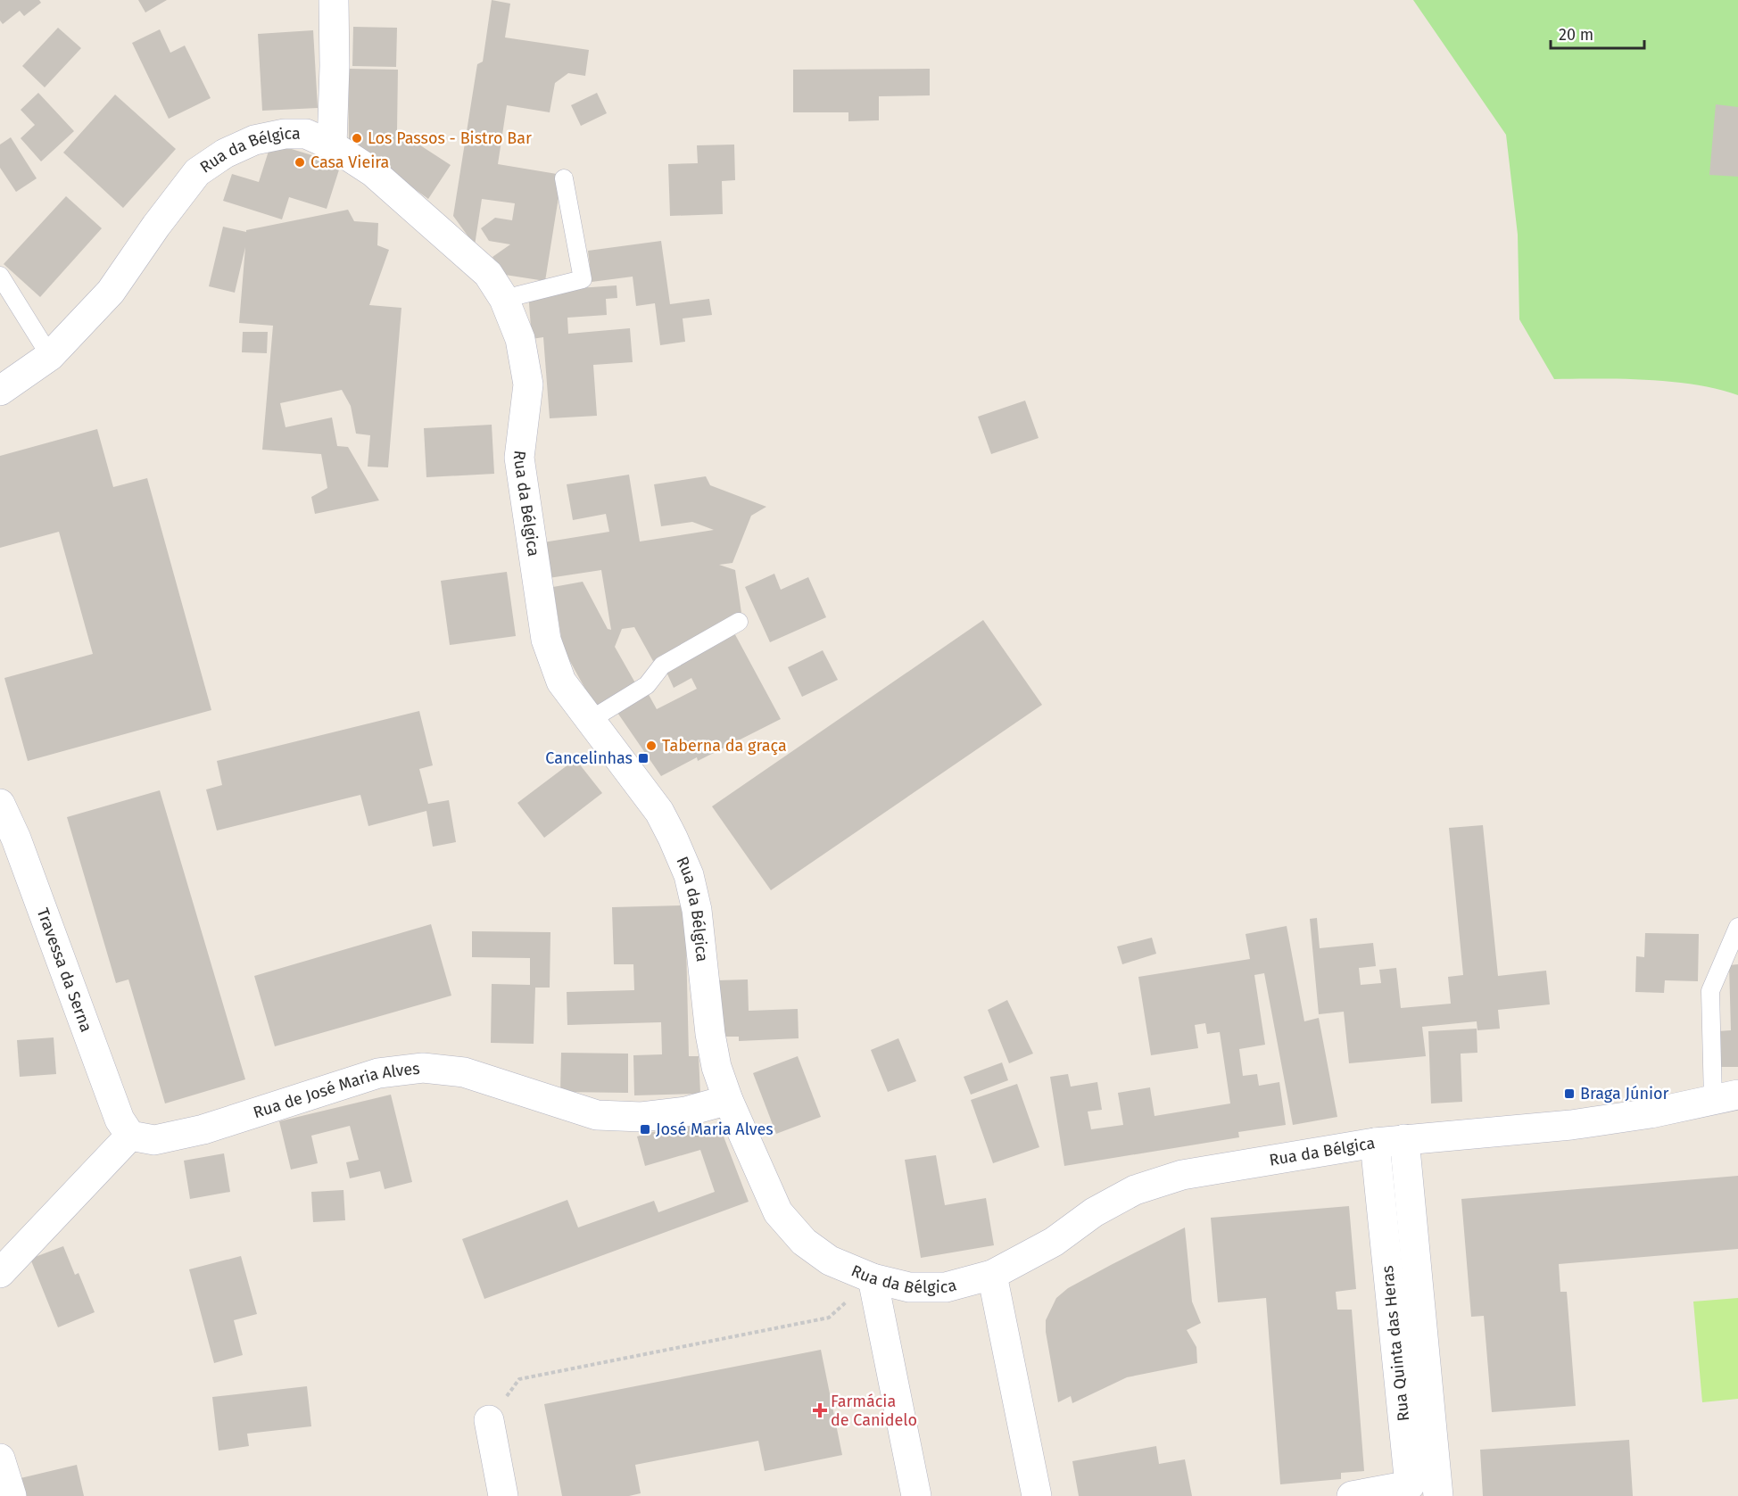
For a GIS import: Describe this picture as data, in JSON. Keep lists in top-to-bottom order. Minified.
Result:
{"streets":{"main road":["Rua da Bélgica","Travessa da Serna","Rua de José Maria Alves","Rua Quinta das Heras"]},"crossings":[["Rua da Bélgica","Rua de José Maria Alves"],["Rua da Bélgica","Rua Quinta das Heras"],["Travessa da Serna","Rua de José Maria Alves"]],"places":{"other":["Los Passos - Bistro Bar","Casa Vieira","Taberna da graça"],"transit":["Cancelinhas","Braga Júnior","José Maria Alves"],"health":["Farmácia de Canidelo"]},"scale_bar":"20 m"}
